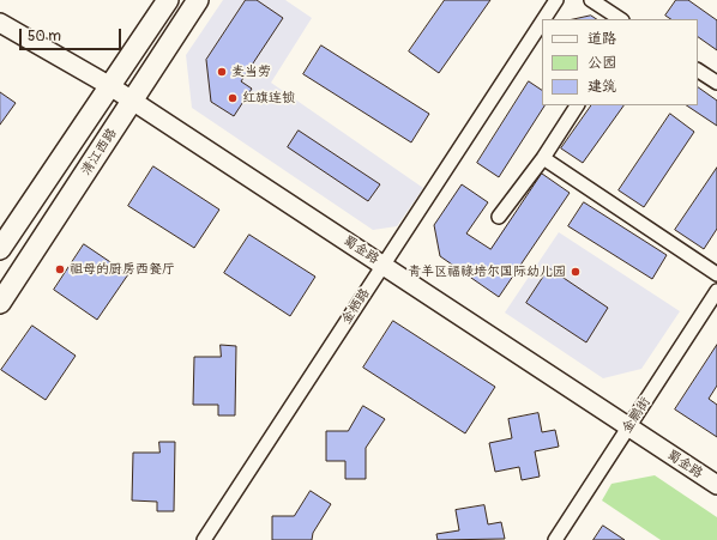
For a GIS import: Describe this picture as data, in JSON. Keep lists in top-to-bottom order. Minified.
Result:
{"streets":{"main road":["清江西路","蜀金路"],"street":["金栖路","金鹏街"]},"crossings":[["清江西路","蜀金路"],["蜀金路","金栖路"],["蜀金路","金鹏街"]],"places":["麦当劳","红旗连锁","祖母的厨房西餐厅","青羊区福禄培尔国际幼儿园"],"legend":["道路","公园","建筑"],"scale_bar":"50 m"}
